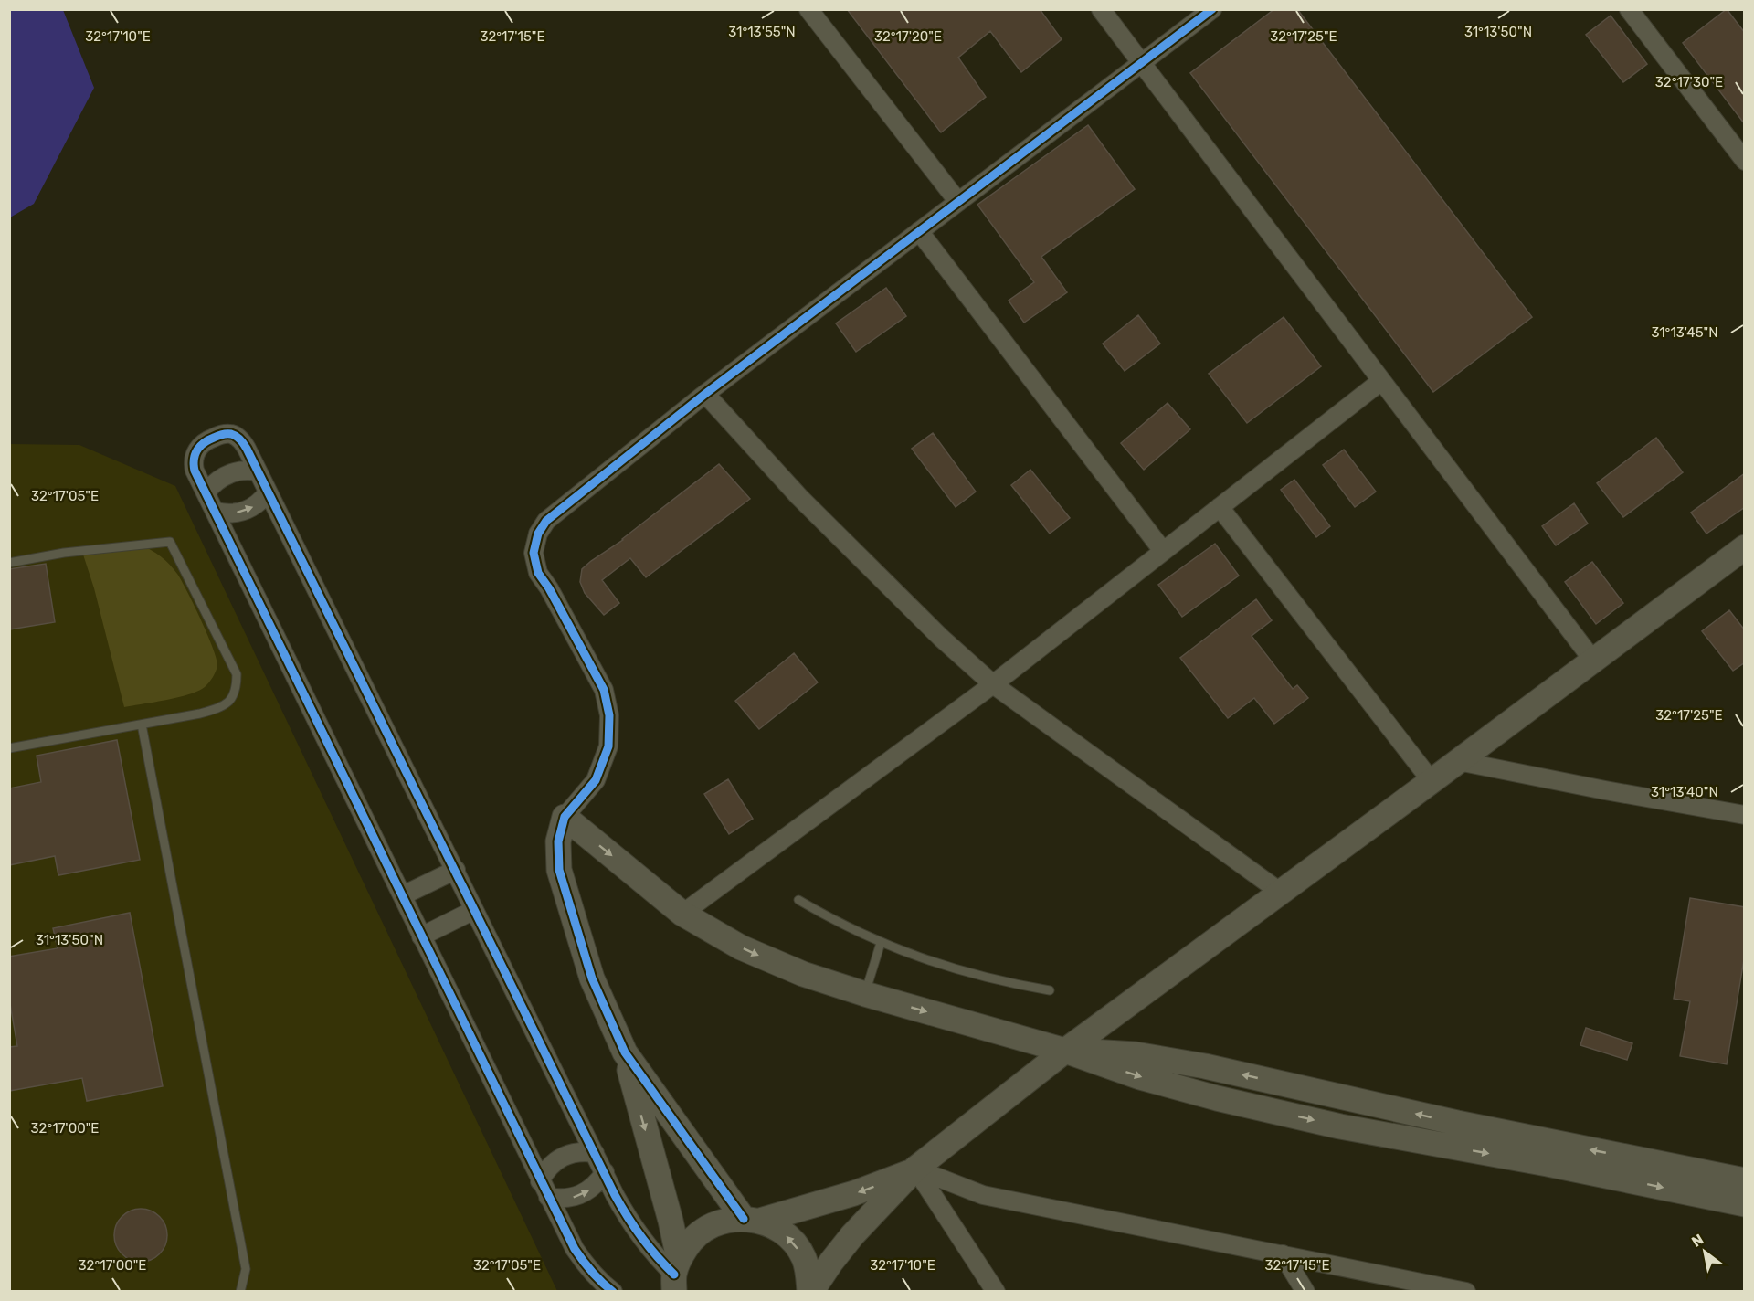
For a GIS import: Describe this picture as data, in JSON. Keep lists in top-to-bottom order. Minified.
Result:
{"north":"top left","coordinates":["31°13'55\"N","31°13'50\"N","32°17'10\"E","32°17'15\"E","32°17'20\"E","32°17'25\"E","32°17'30\"E","31°13'45\"N","32°17'05\"E","31°13'40\"N","32°17'00\"E"]}
